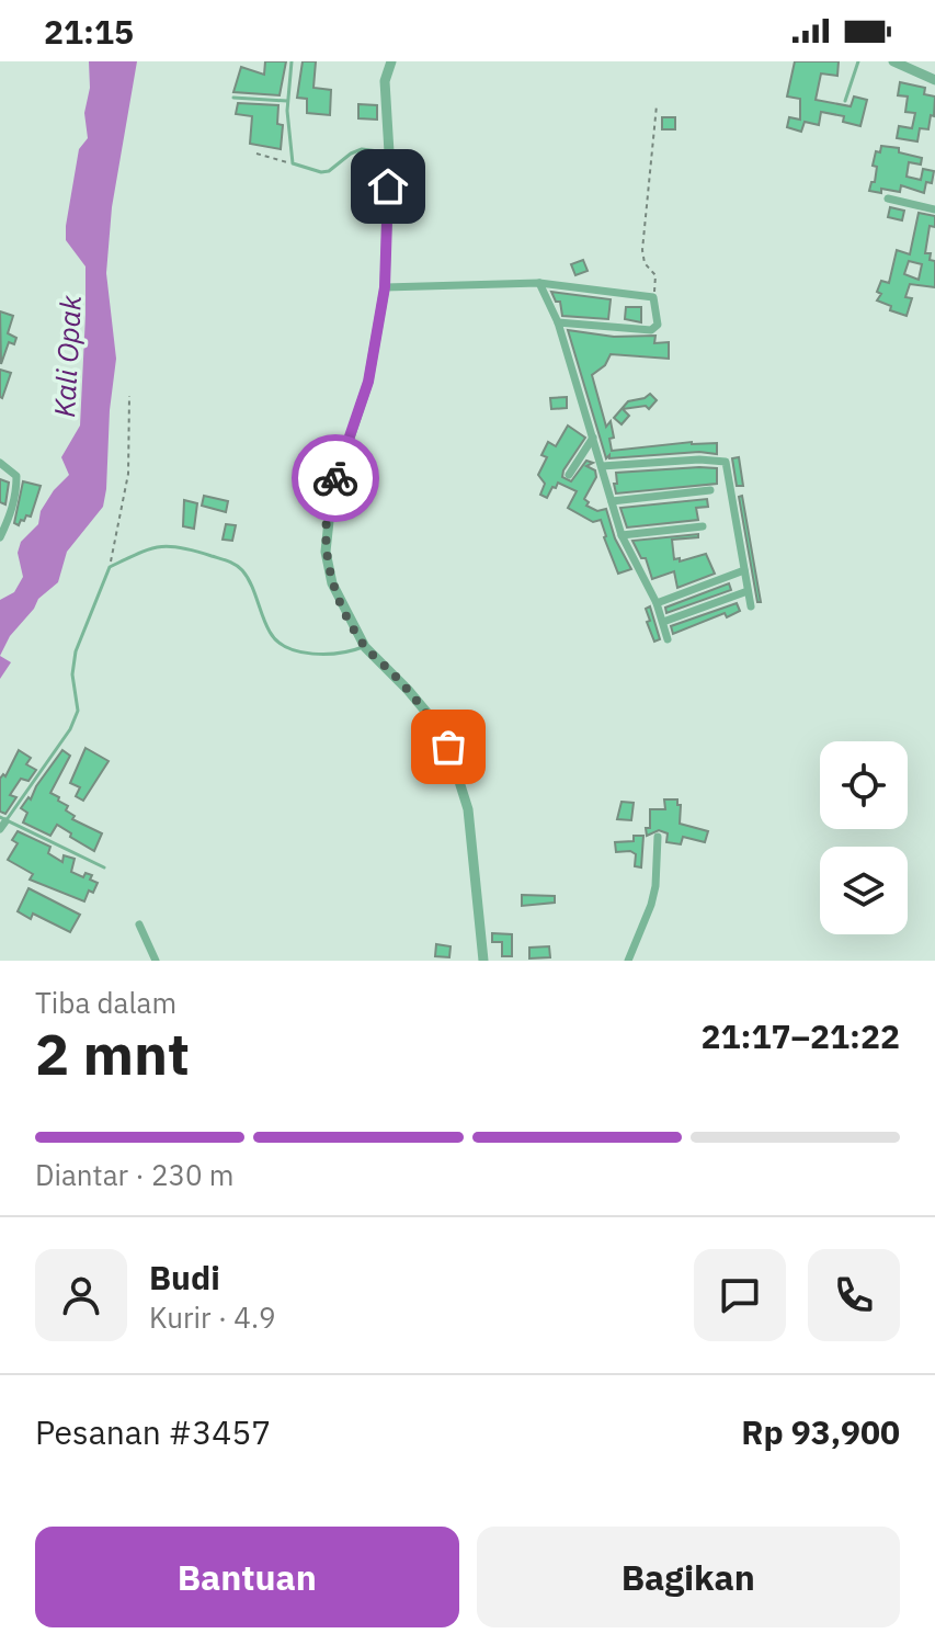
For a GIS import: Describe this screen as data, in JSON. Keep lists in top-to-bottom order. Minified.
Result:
{"water":["Kali Opak"],"page":{"status":"21:15","heading":["2 mnt","Tiba dalam","21:17–21:22"],"panel":["Budi","Kurir · 4.9","Pesanan #3457","Rp 93,900"],"bar":"Diantar · 230 m","buttons":["Bantuan","Bagikan"]}}
